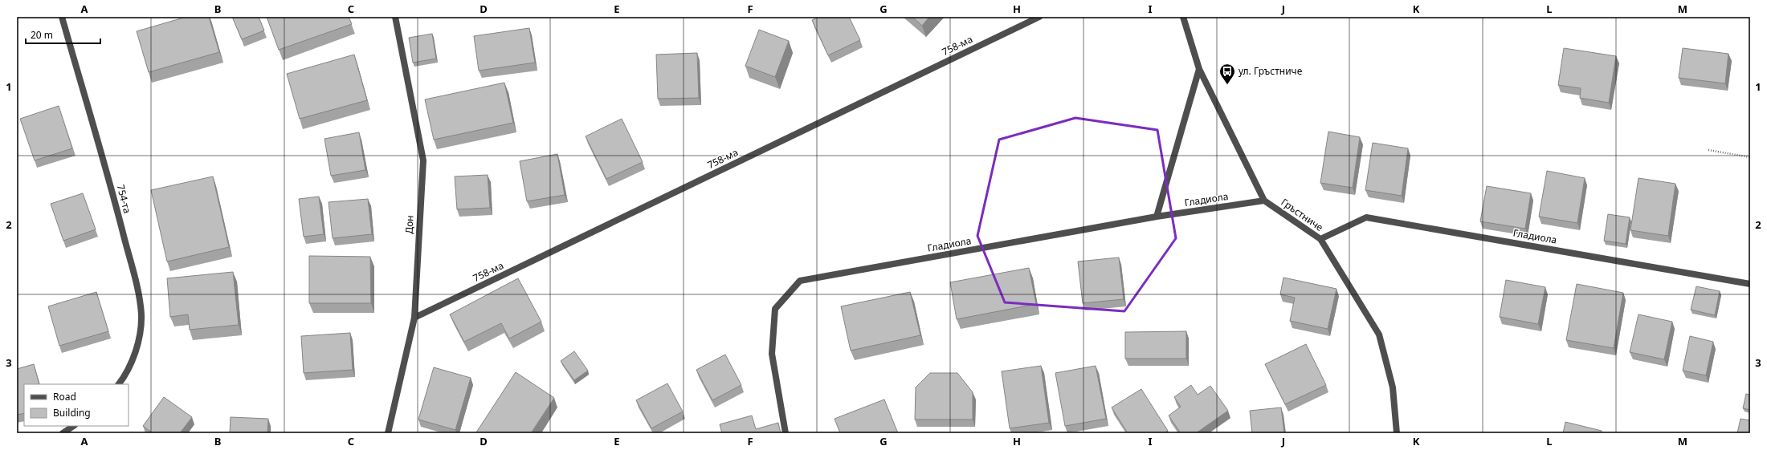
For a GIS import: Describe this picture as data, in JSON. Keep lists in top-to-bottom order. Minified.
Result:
{"streets":{"street":["758-ма","754-та","Гладиола","Гръстниче","Дон"]},"crossings":[["758-ма","Дон"],["Гладиола","Гръстниче"]],"places":{"bus stop":["ул. Гръстниче"]},"legend":["Road","Building"],"scale_bar":"20 m","grid":{"columns":["A","B","C","D","E","F","G","H","I","J","K","L","M"],"rows":["1","2","3"]}}
